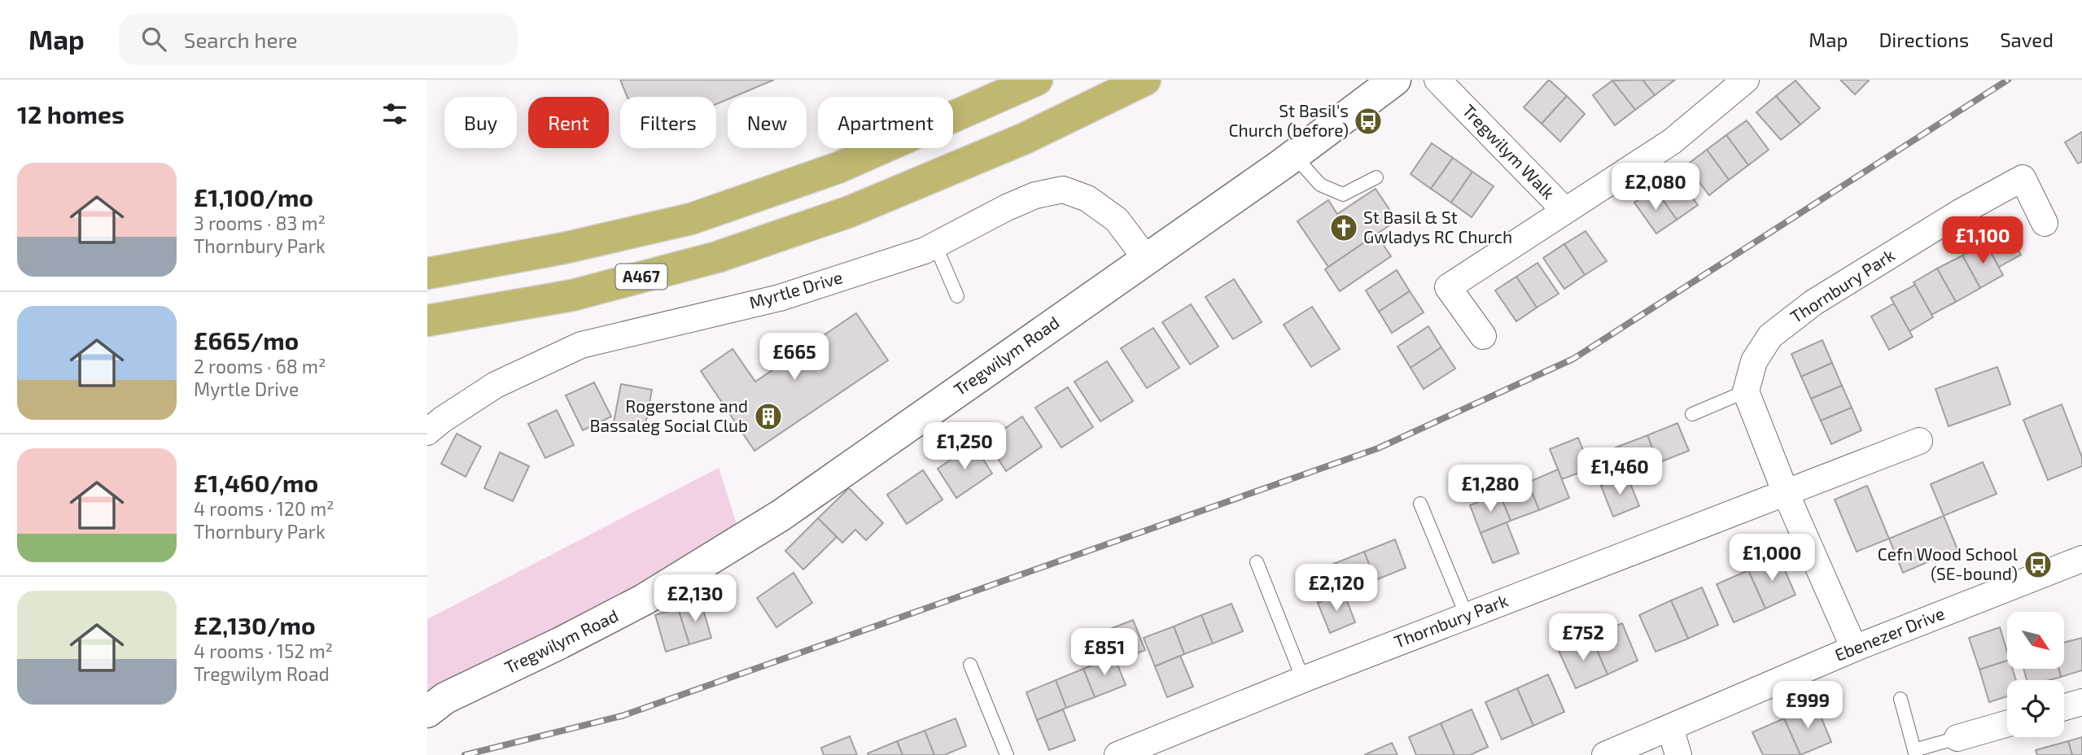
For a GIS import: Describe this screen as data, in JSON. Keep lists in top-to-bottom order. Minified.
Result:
{"streets":{"main road":["A467"],"street":["Tregwilym Walk","Thornbury Park","Myrtle Drive","Tregwilym Road","Ebenezer Drive"]},"crossings":[["Myrtle Drive","Tregwilym Road"]],"places":{"bus stop":["St Basil's Church (before)","Cefn Wood School (SE-bound)"],"church":["St Basil & St Gwladys RC Church"],"building":["Rogerstone and Bassaleg Social Club"]},"north":"bottom right","page":{"header":"Map","search":"Search here","nav":["Map","Directions","Saved"],"heading":"12 homes","chip":["Buy","Rent","Filters","New","Apartment"],"list":[{"name":"£1,100/mo","note":"3 rooms · 83 m² · Thornbury Park"},{"name":"£665/mo","note":"2 rooms · 68 m² · Myrtle Drive"},{"name":"£1,460/mo","note":"4 rooms · 120 m² · Thornbury Park"},{"name":"£2,130/mo","note":"4 rooms · 152 m² · Tregwilym Road"}],"price":["£2,080","£1,100","£665","£1,250","£1,460","£1,280","£1,000","£2,120","£2,130","£752","£851","£999"]}}
